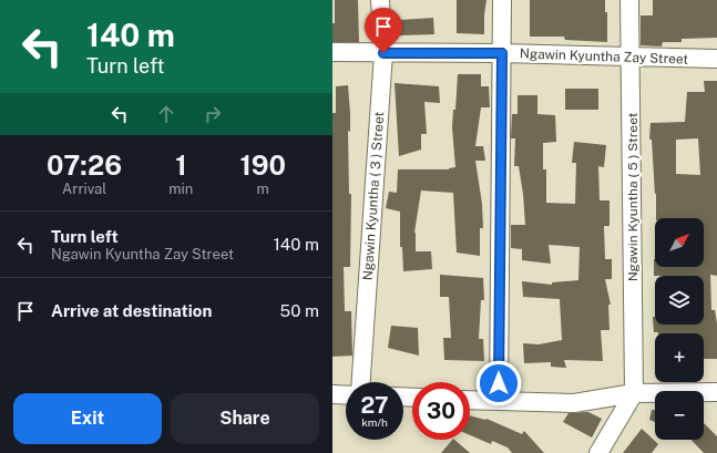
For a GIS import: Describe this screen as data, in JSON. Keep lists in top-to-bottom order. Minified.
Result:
{"streets":{"street":["Ngawin Kyuntha Zay Street","Ngawin Kyuntha ( 3 ) Street","Ngawin Kyuntha ( 5 ) Street"]},"crossings":[["Ngawin Kyuntha Zay Street","Ngawin Kyuntha ( 3 ) Street"],["Ngawin Kyuntha Zay Street","Ngawin Kyuntha ( 5 ) Street"]],"north":"top right","page":{"turn":["140 m","Turn left"],"eta":["07:26","Arrival","1","min","190","m"],"list":[{"name":"Turn left","note":"Ngawin Kyuntha Zay Street","value":"140 m"},{"name":"Arrive at destination","value":"50 m"}],"map_buttons":["+","−"],"speed":"27 km/h","limit":"30","buttons":["Exit","Share"]}}
